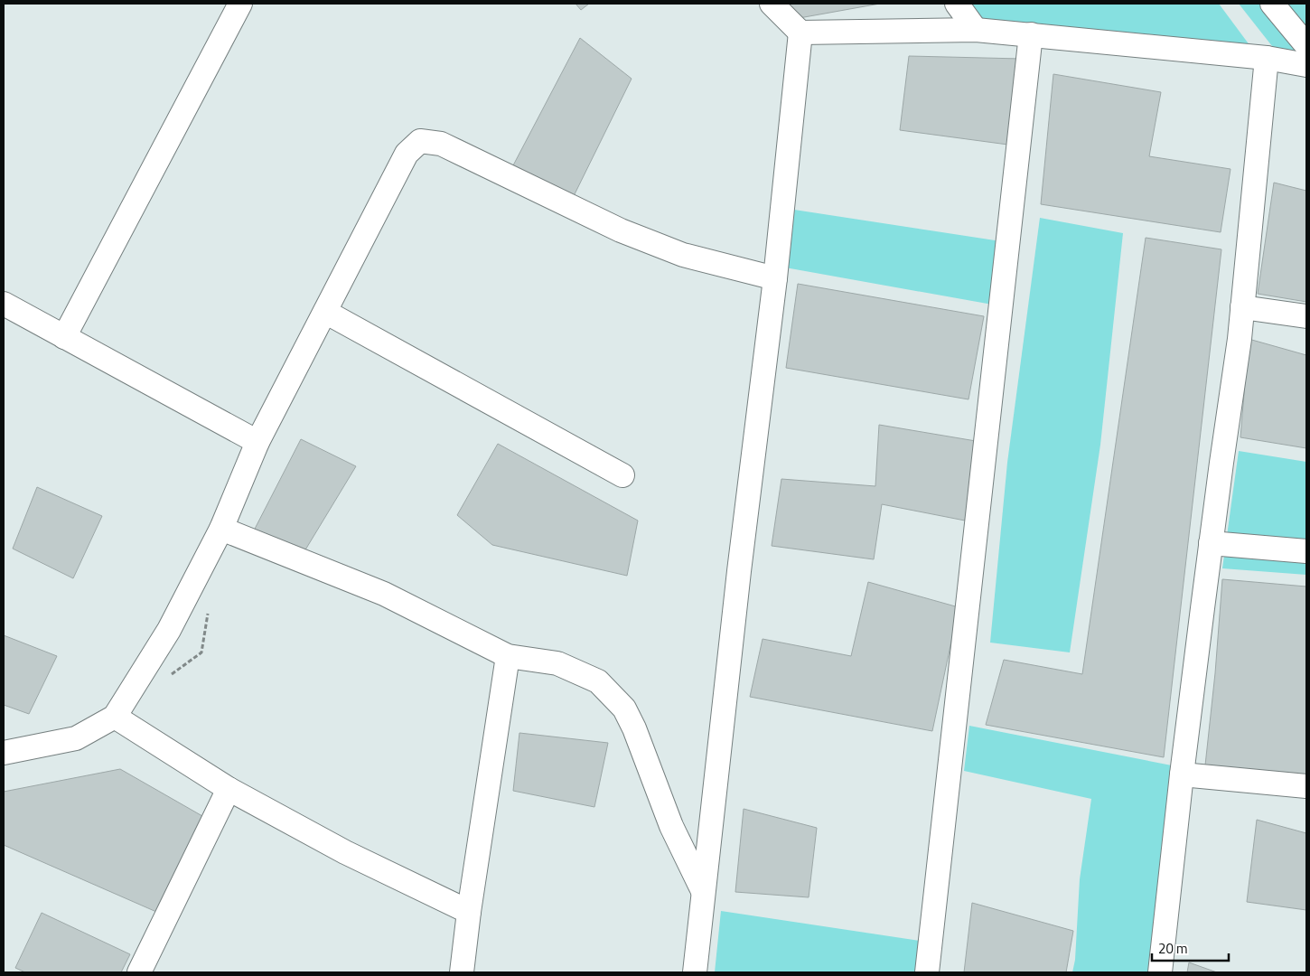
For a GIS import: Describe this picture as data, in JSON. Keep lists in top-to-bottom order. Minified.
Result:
{"scale_bar":"20 m"}
